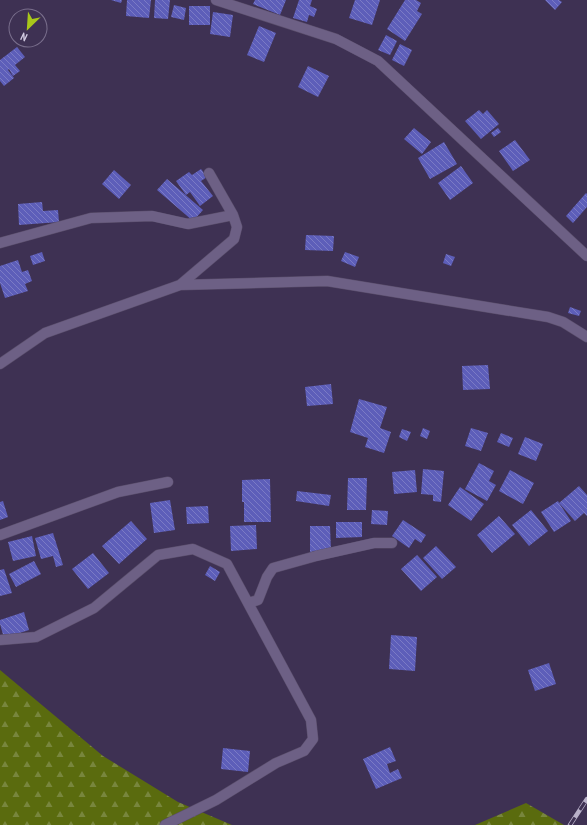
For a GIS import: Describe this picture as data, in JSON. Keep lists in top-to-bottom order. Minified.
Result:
{"north":"bottom left"}
